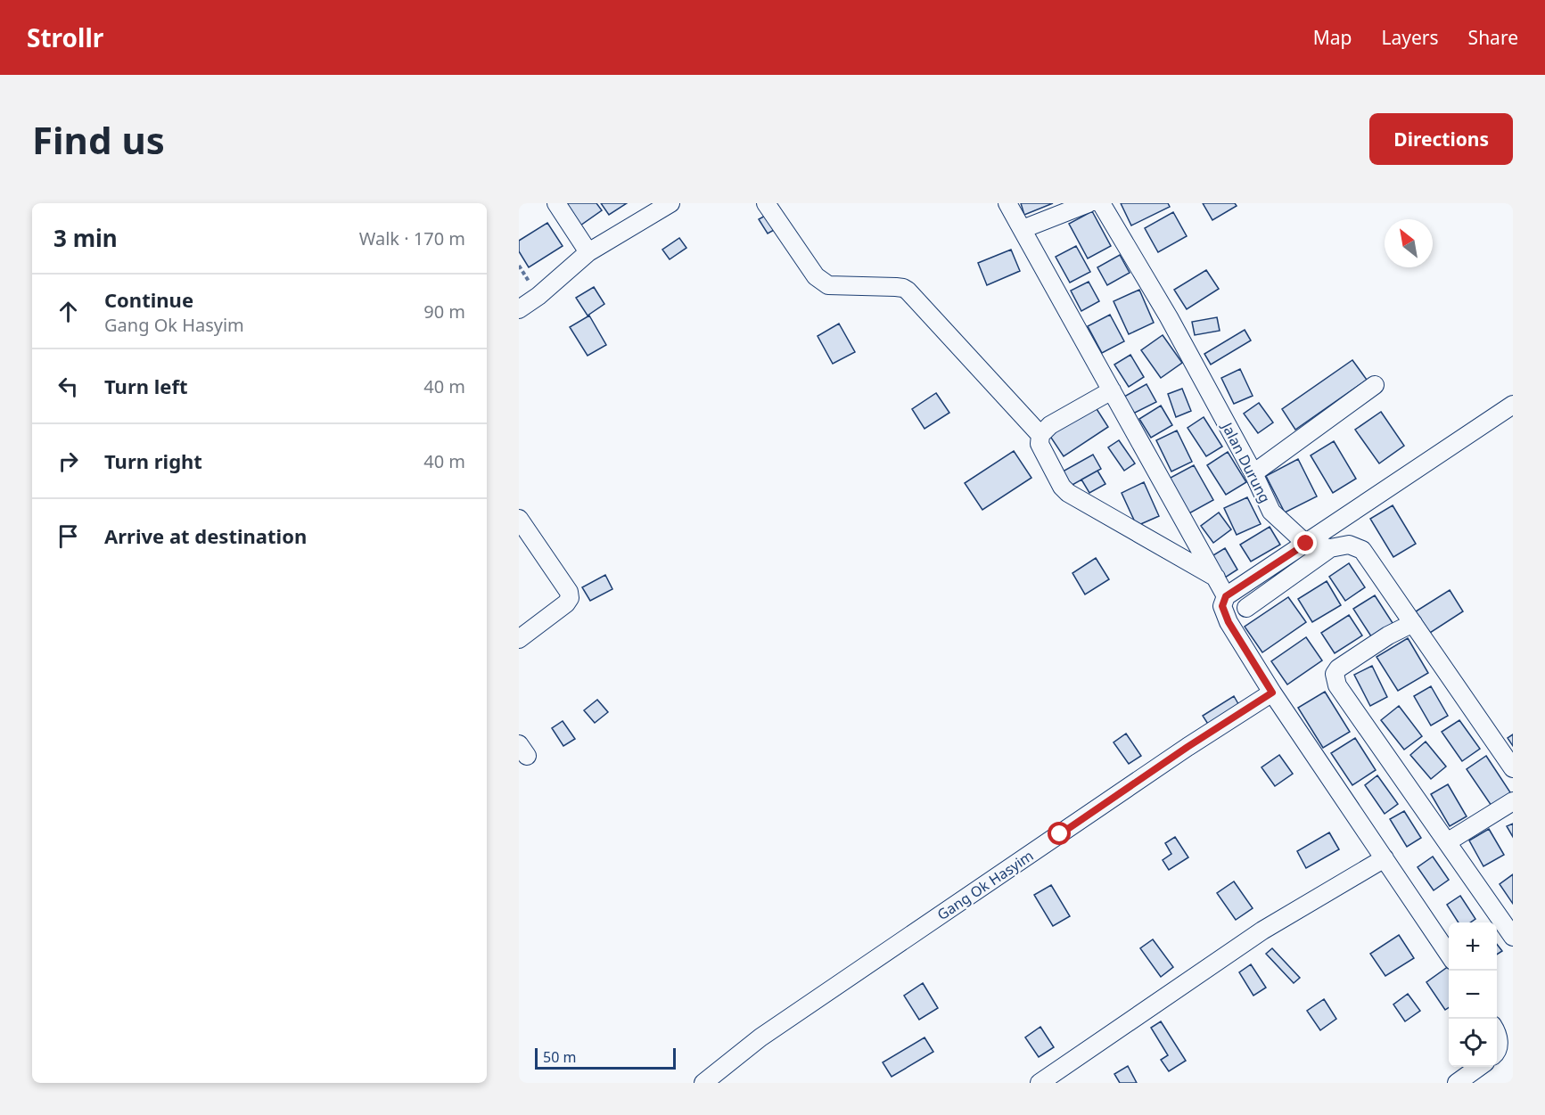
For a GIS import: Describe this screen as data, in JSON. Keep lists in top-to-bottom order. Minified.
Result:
{"streets":{"street":["Jalan Durung","Gang Ok Hasyim"]},"scale_bar":"50 m","north":"top left","page":{"header":"Strollr","nav":["Map","Layers","Share"],"buttons":"Directions","title":"Find us","heading":["3 min","Walk · 170 m"],"list":[["Continue","Gang Ok Hasyim","90 m"],["Turn left","40 m"],["Turn right","40 m"],"Arrive at destination"],"map_buttons":["+","−"],"scale":"50 m"}}
